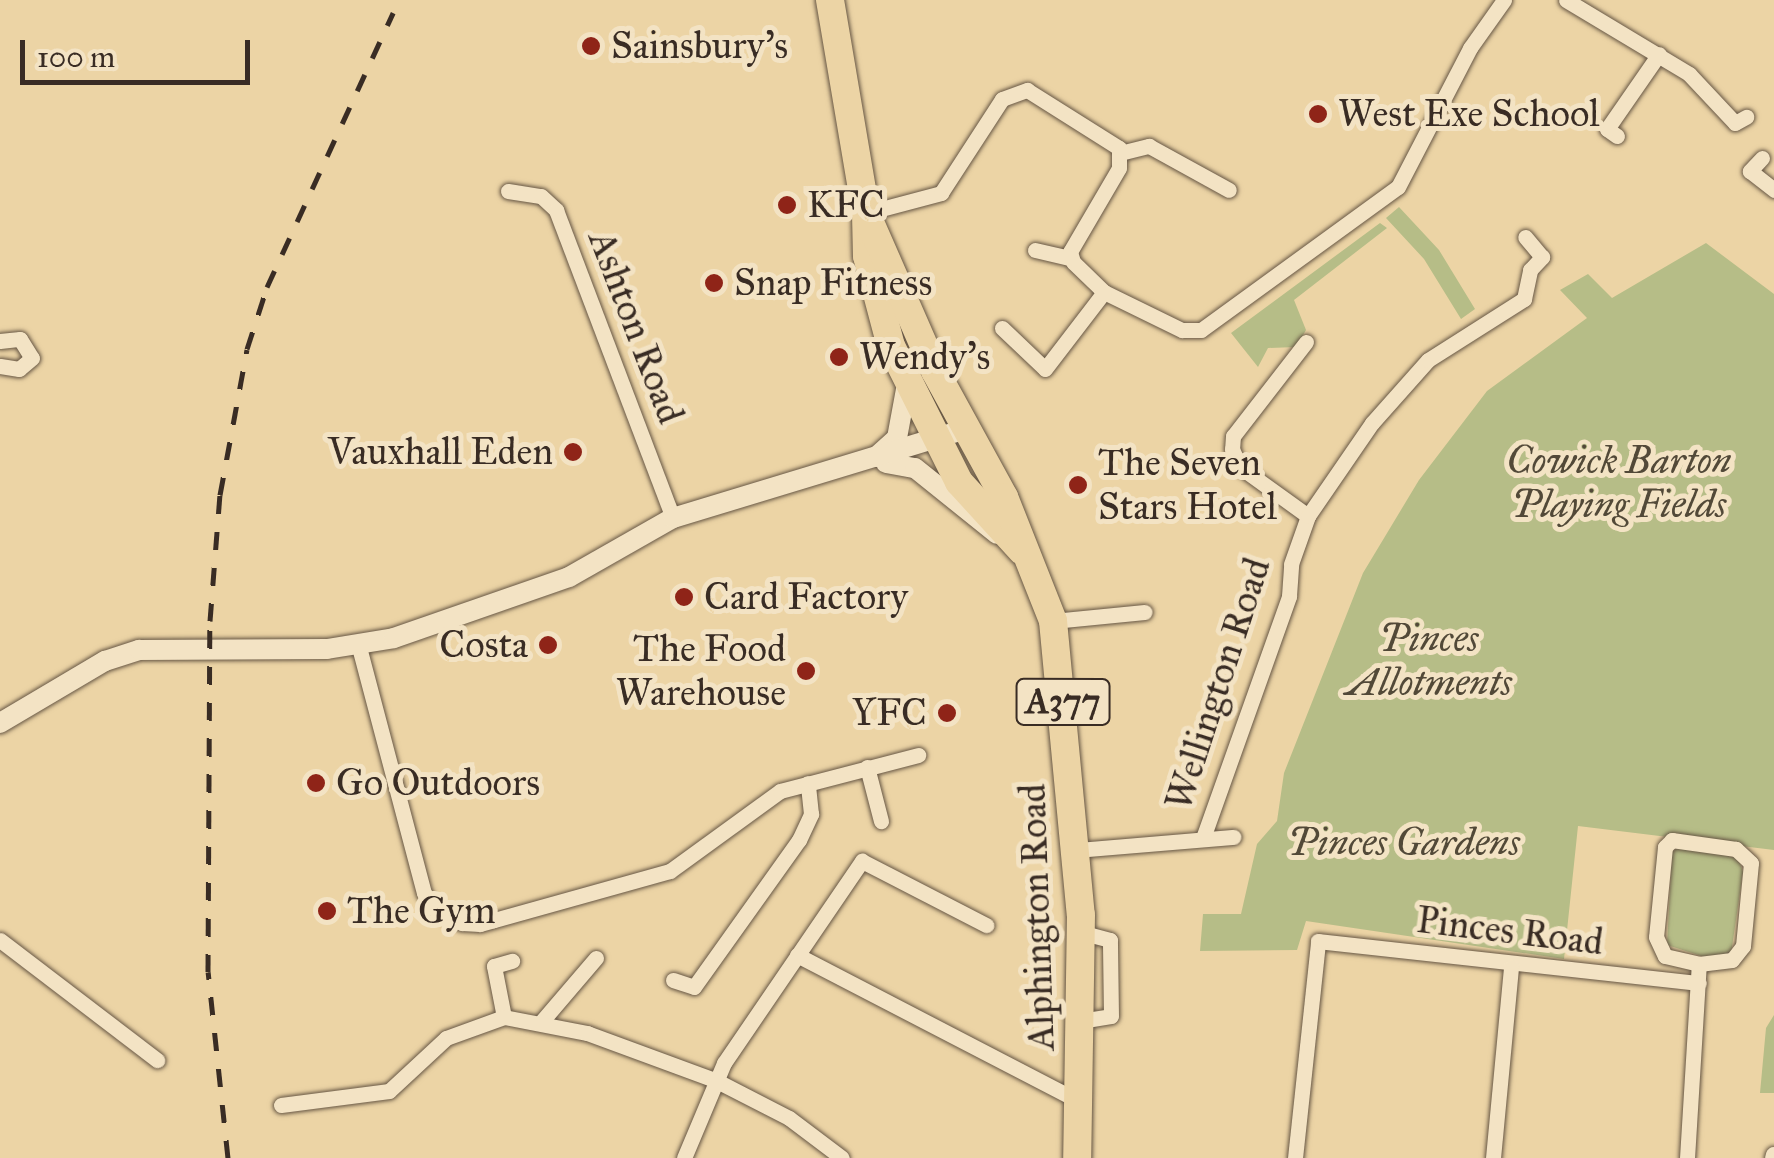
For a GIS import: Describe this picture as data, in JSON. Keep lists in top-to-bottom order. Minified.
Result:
{"streets":{"highway":["A377","Alphington Road"],"street":["Ashton Road","Wellington Road","Pinces Road"]},"parks":["Cowick Barton Playing Fields","Pinces Allotments","Pinces Gardens"],"places":["Sainsbury's","West Exe School","KFC","Snap Fitness","Wendy's","Vauxhall Eden","The Seven Stars Hotel","Card Factory","Costa","The Food Warehouse","YFC","Go Outdoors","The Gym"],"scale_bar":"100 m"}
